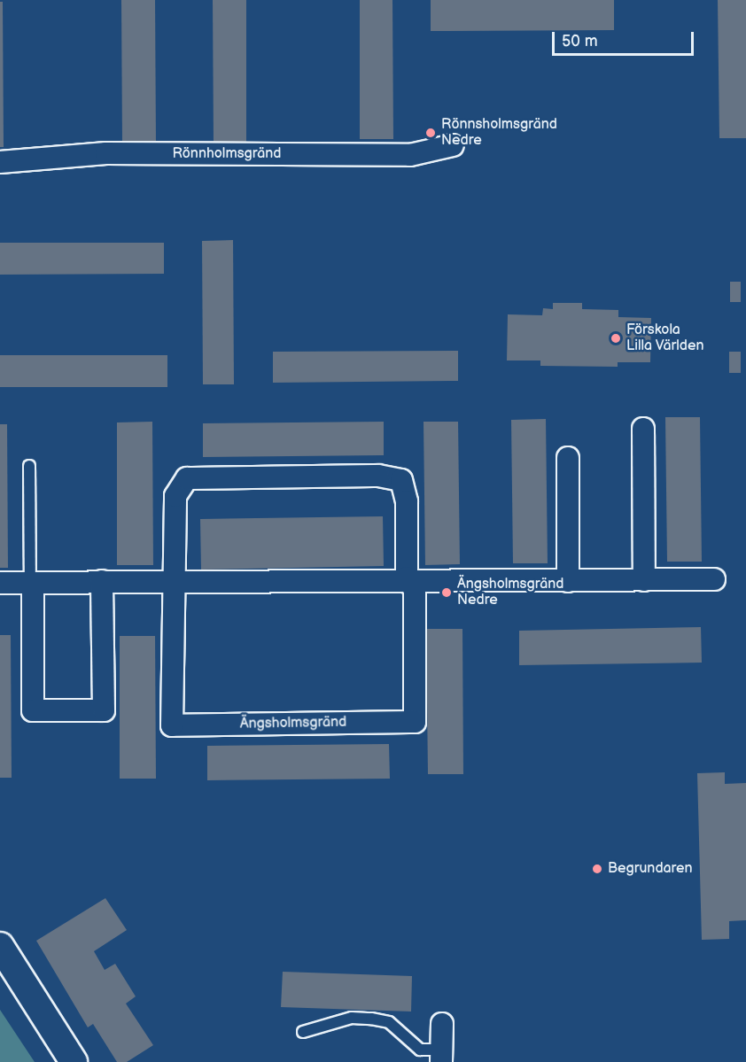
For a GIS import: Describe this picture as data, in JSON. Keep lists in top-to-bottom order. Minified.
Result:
{"streets":{"street":["Rönnholmsgränd","Ängsholmsgränd"]},"places":["Rönnsholmsgränd Nedre","Förskola Lilla Världen","Ängsholmsgränd Nedre","Begrundaren"],"scale_bar":"50 m"}
